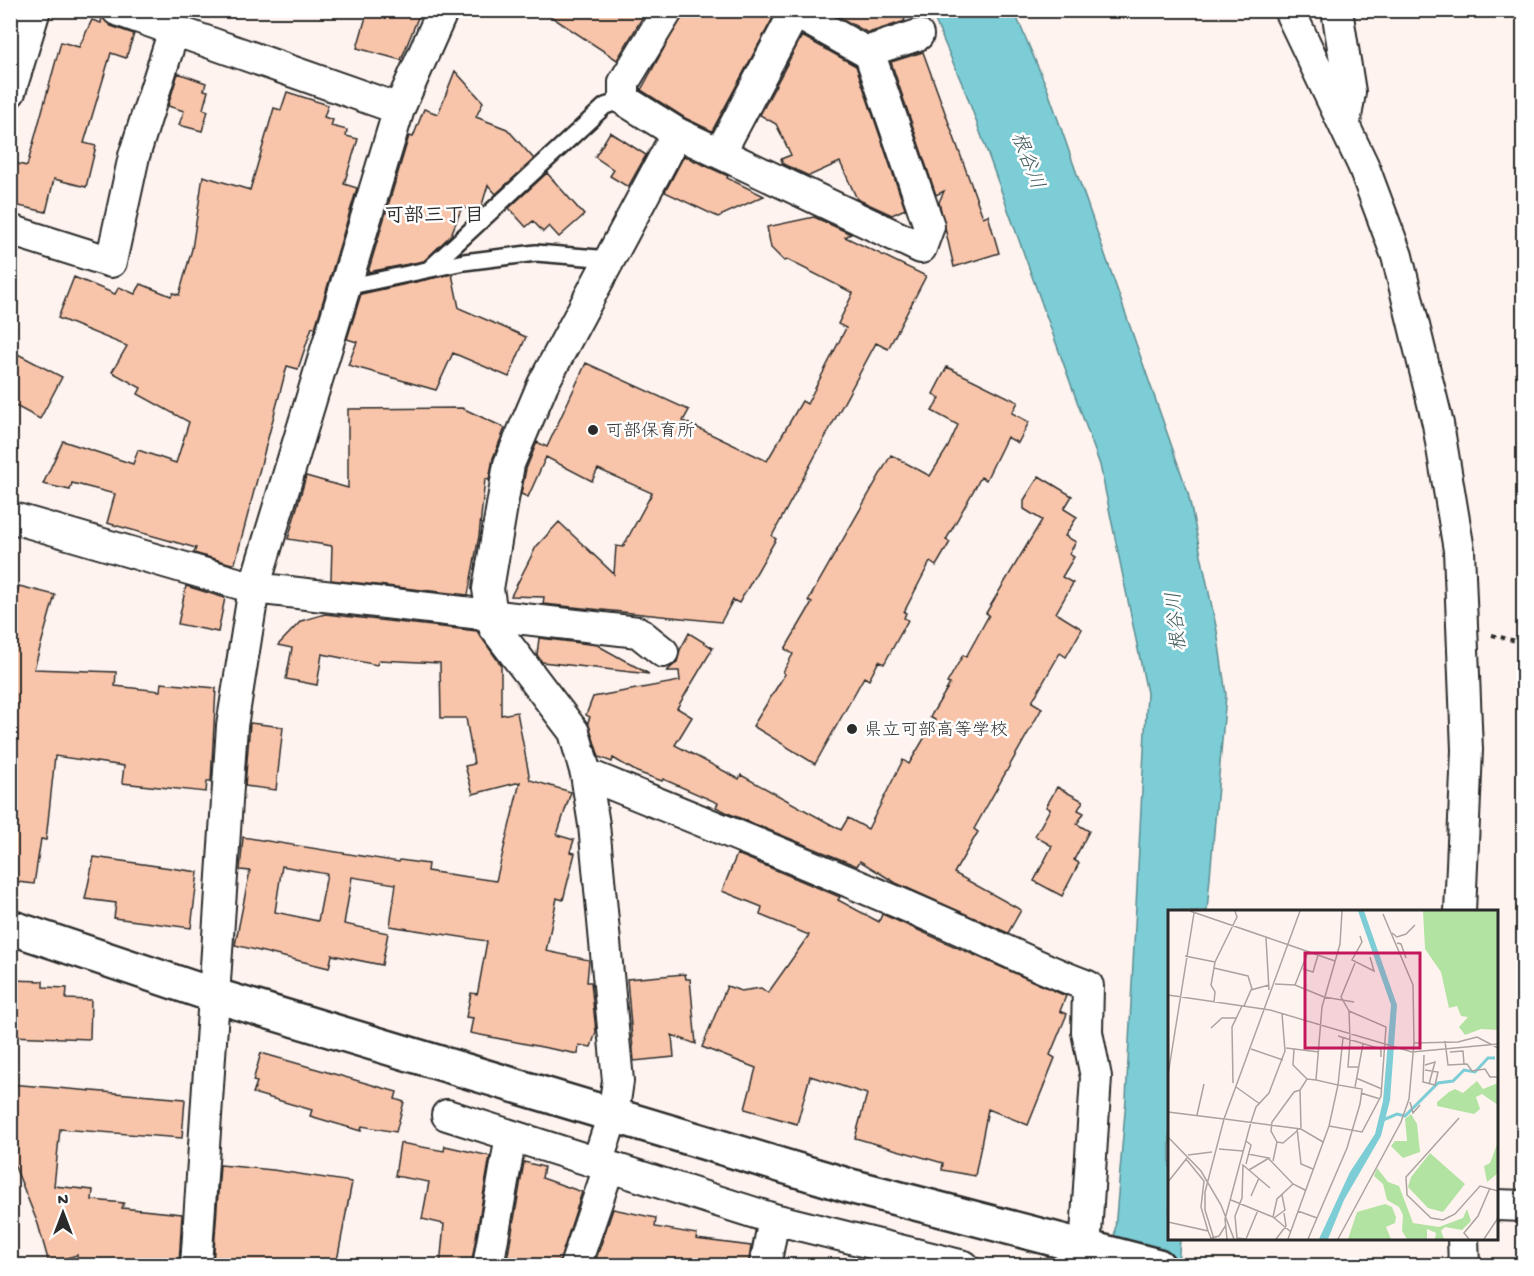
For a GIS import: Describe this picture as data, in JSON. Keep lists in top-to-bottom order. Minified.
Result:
{"districts":["可部三丁目"],"water":["根谷川"],"places":["可部保育所","県立可部高等学校"],"north":"top"}
